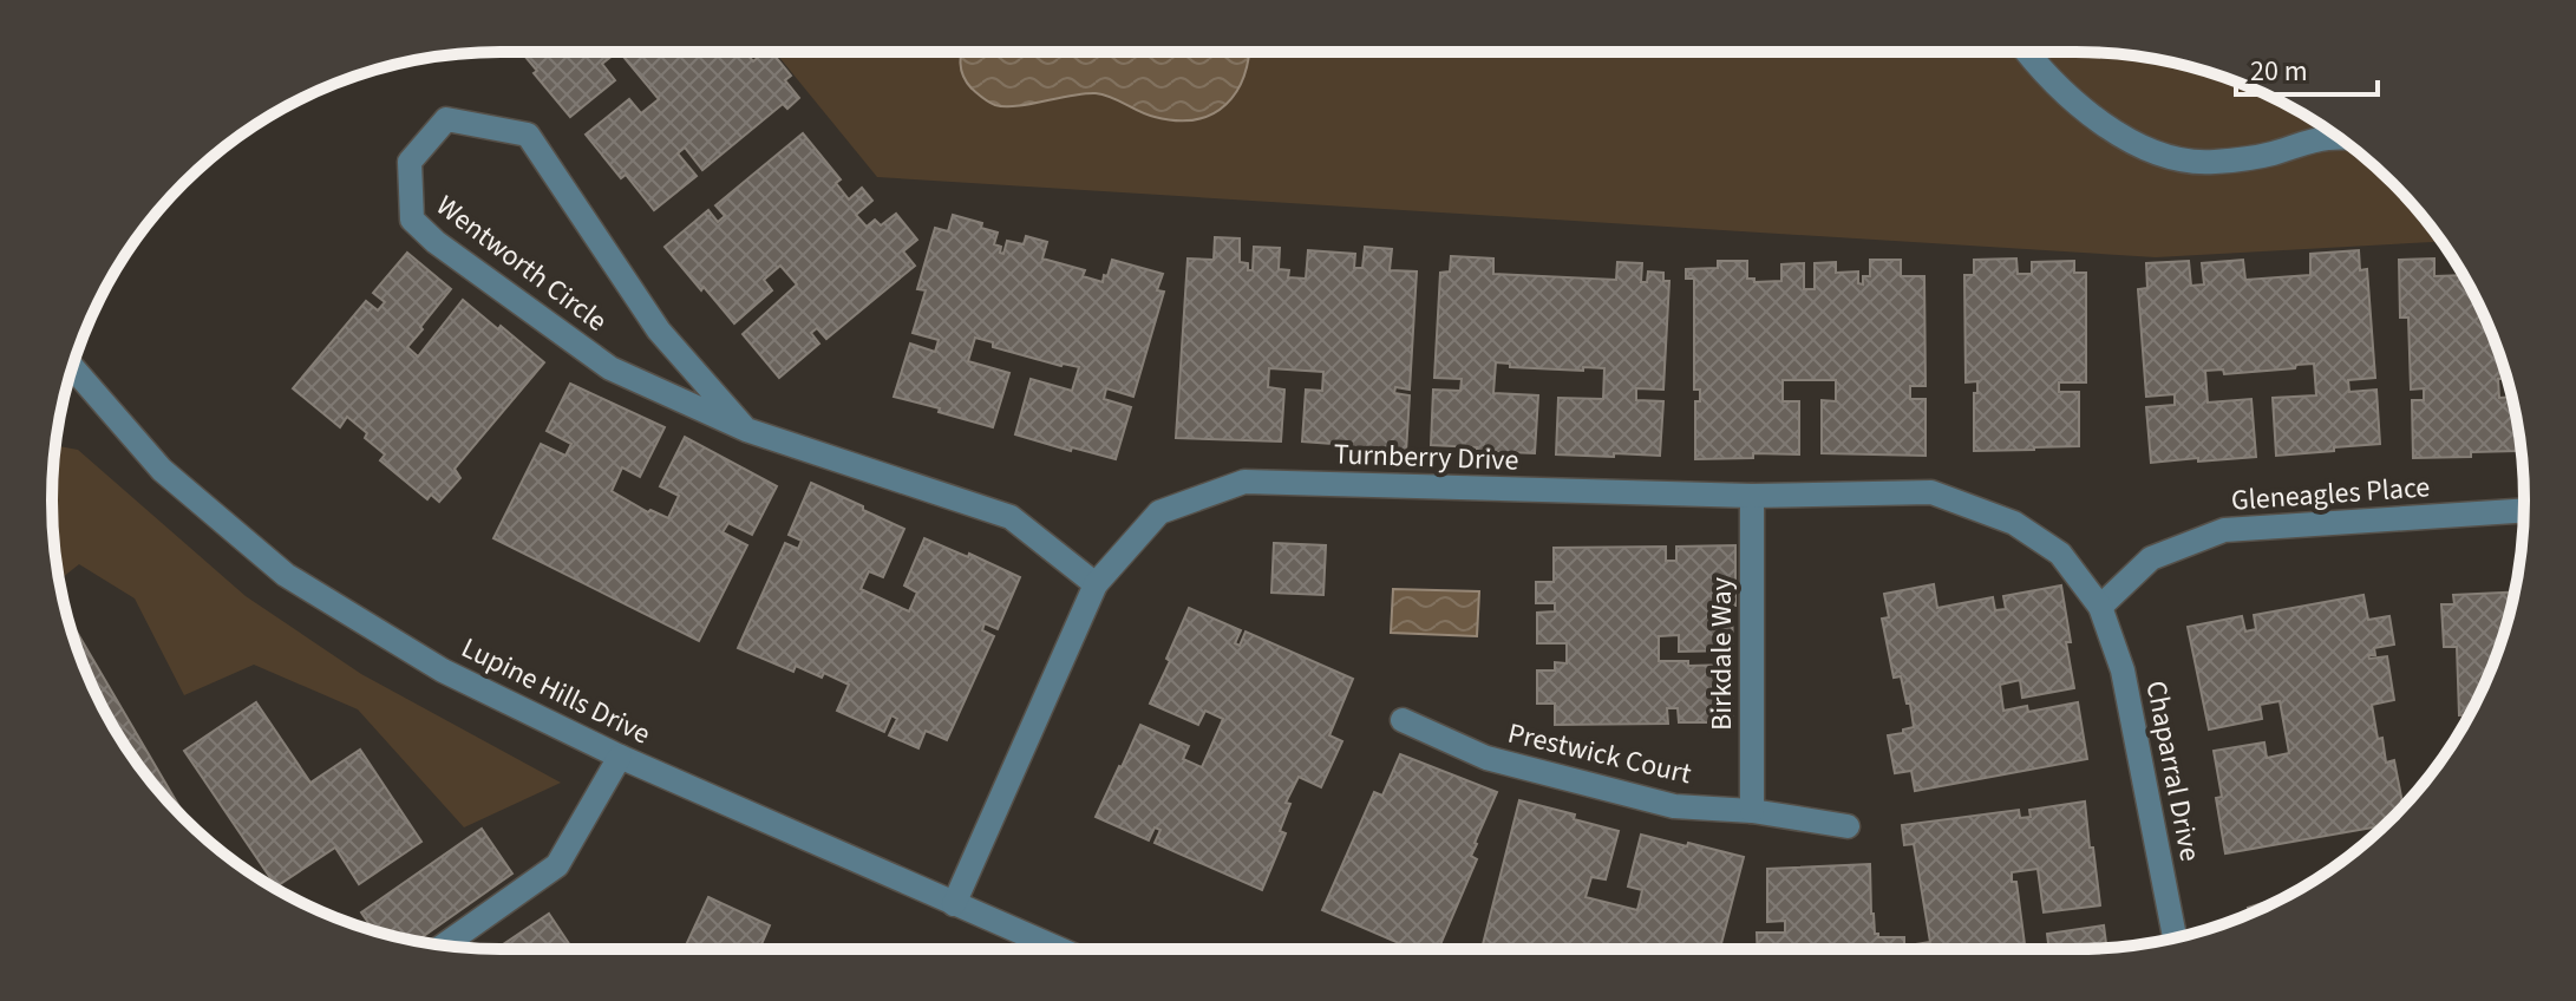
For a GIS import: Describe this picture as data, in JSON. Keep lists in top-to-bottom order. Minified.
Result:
{"streets":{"street":["Wentworth Circle","Turnberry Drive","Gleneagles Place","Birkdale Way","Lupine Hills Drive","Prestwick Court","Chaparral Drive"]},"crossings":[["Wentworth Circle","Turnberry Drive"],["Turnberry Drive","Gleneagles Place"],["Turnberry Drive","Birkdale Way"],["Turnberry Drive","Lupine Hills Drive"],["Turnberry Drive","Chaparral Drive"],["Gleneagles Place","Chaparral Drive"],["Birkdale Way","Prestwick Court"]],"scale_bar":"20 m"}
